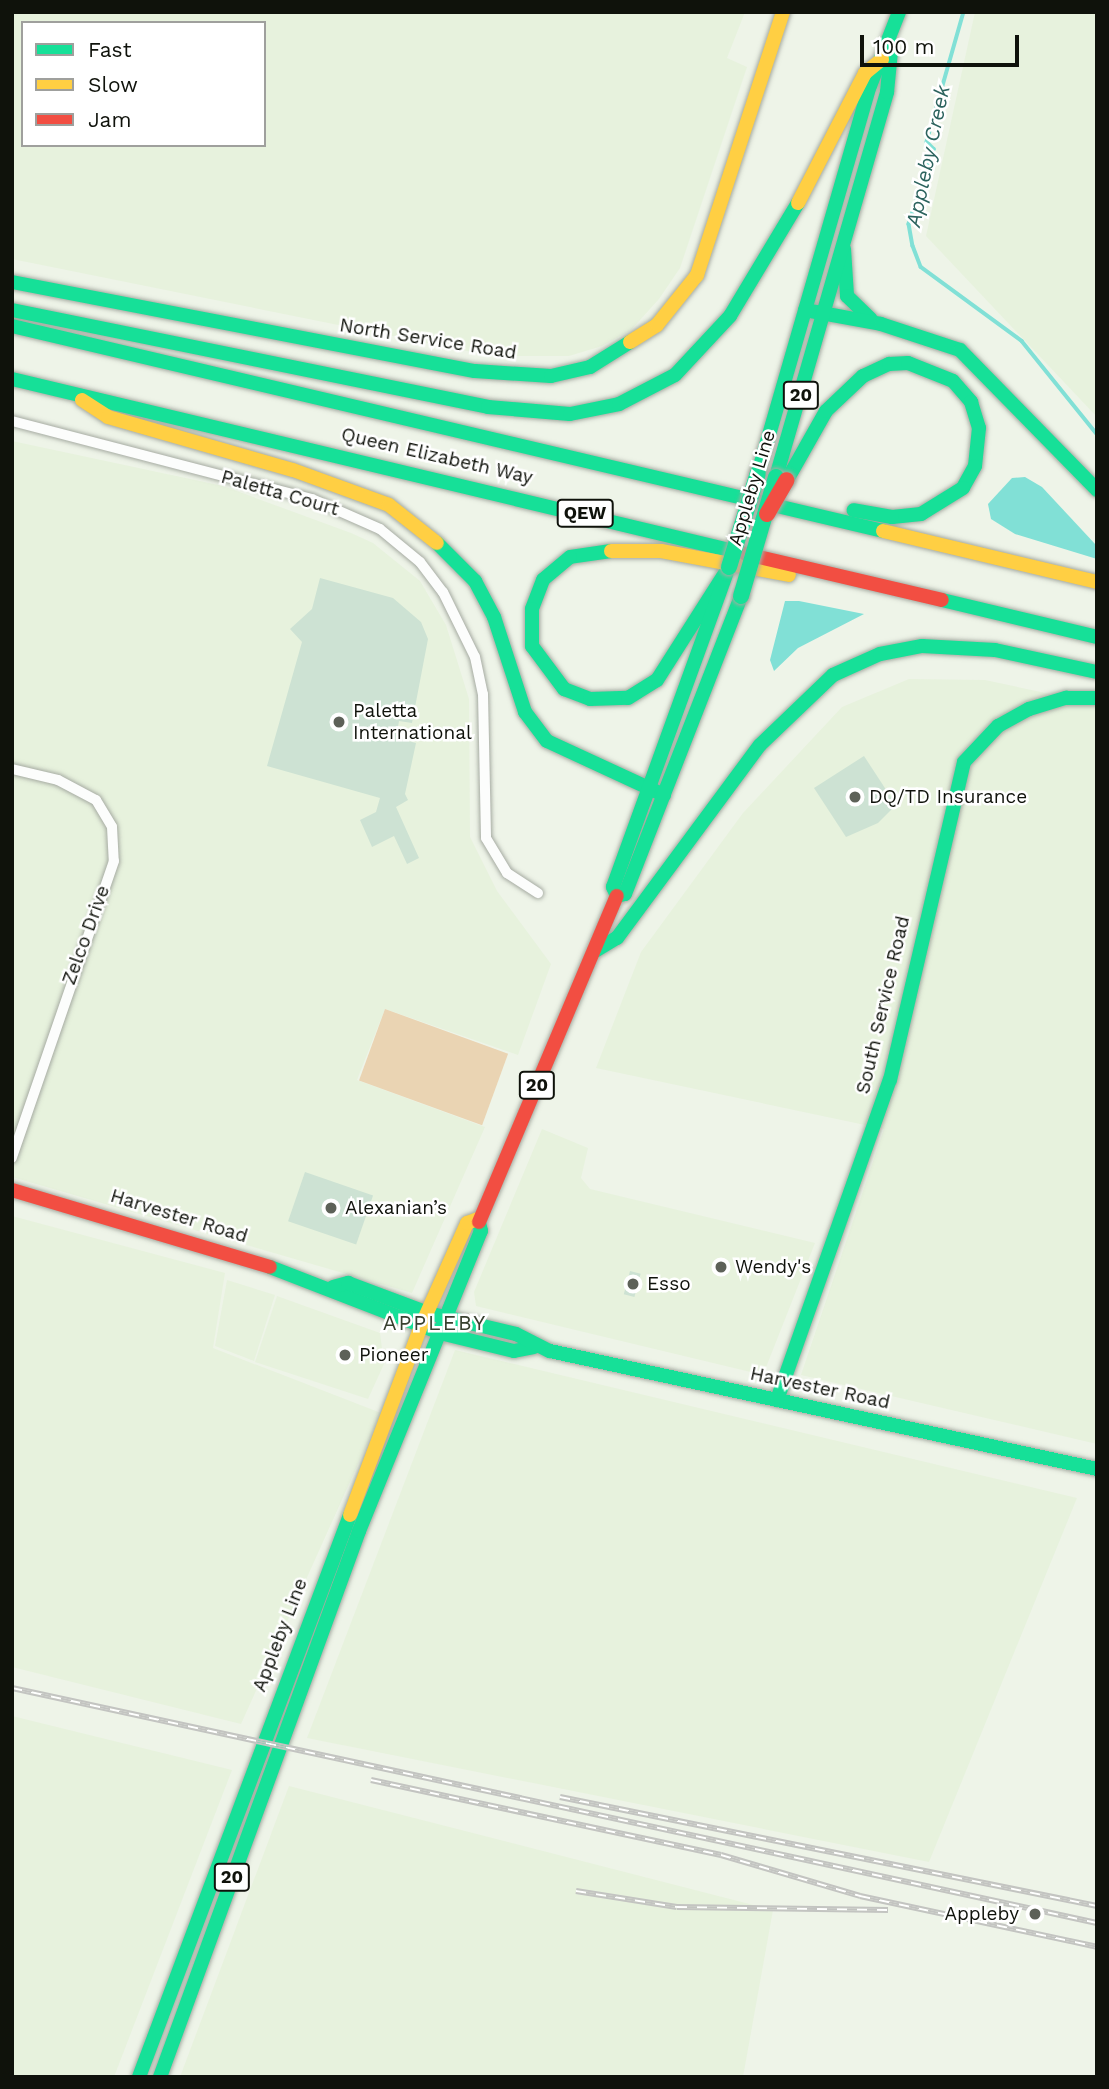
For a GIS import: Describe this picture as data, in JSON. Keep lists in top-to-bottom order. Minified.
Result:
{"streets":{"main road":["North Service Road","20","Queen Elizabeth Way","Appleby Line","QEW","South Service Road","Harvester Road"],"street":["Paletta Court","Zelco Drive"]},"crossings":[["Appleby Line","Harvester Road"],["South Service Road","Harvester Road"]],"districts":["APPLEBY"],"water":["Appleby Creek"],"places":["Paletta International","DQ/TD Insurance","Alexanian’s","Wendy's","Esso","Pioneer","Appleby"],"legend":["Fast","Slow","Jam"],"scale_bar":"100 m"}
